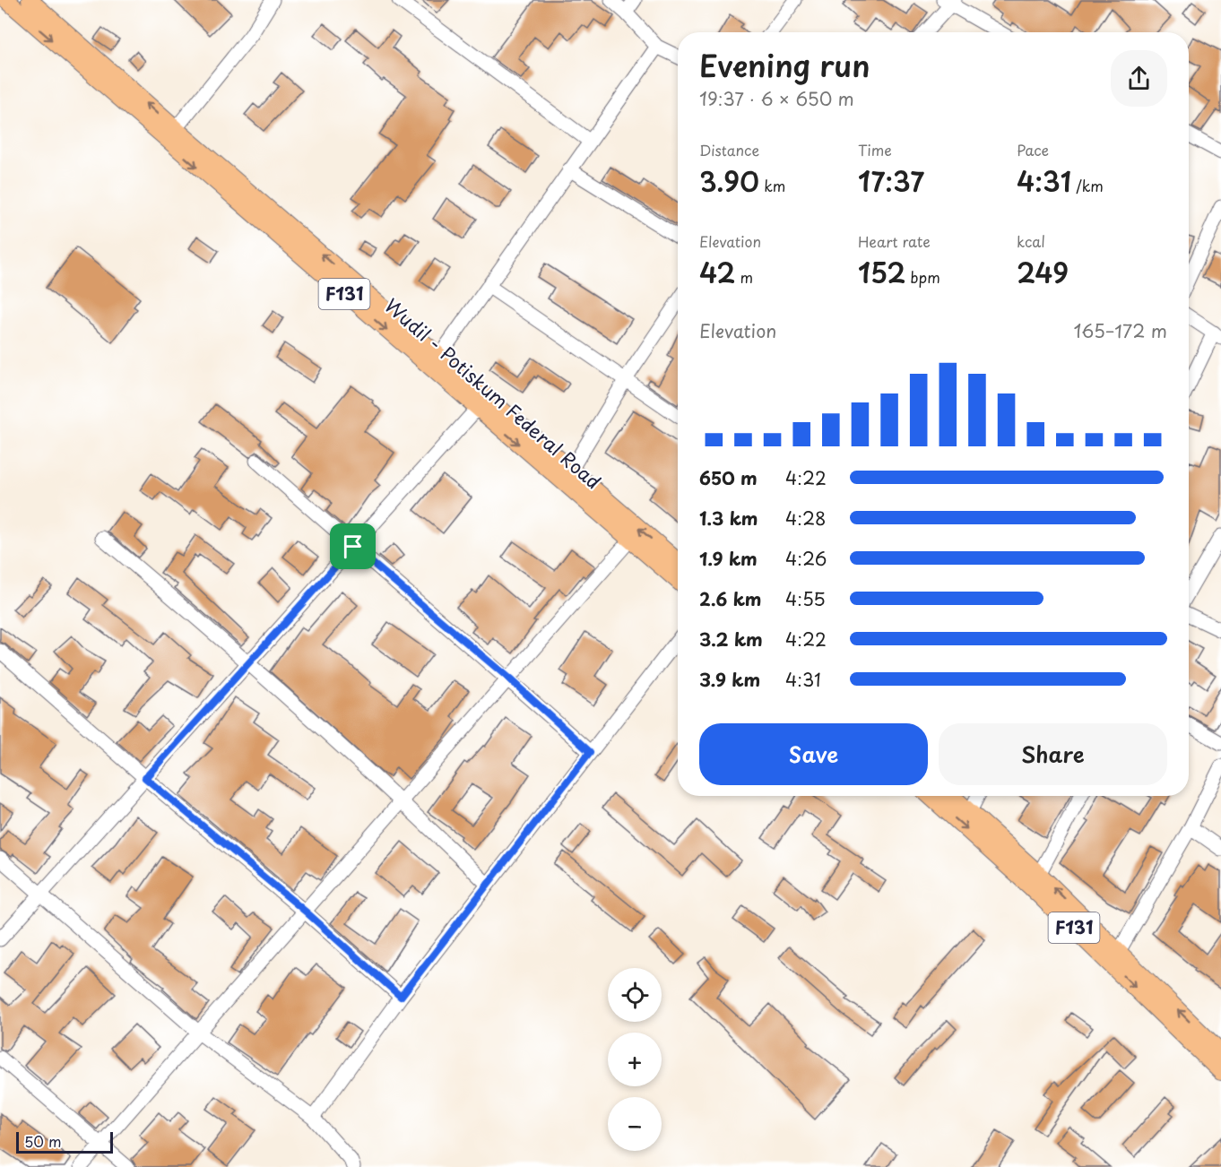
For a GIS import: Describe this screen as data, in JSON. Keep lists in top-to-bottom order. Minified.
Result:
{"streets":{"main road":["F131","Wudil - Potiskum Federal Road"]},"scale_bar":"50 m","page":{"heading":["Evening run","19:37 · 6 × 650 m"],"stats":[["Distance","3.90 km"],["Time","17:37"],["Pace","4:31 /km"],["Elevation","42 m"],["Heart rate","152 bpm"],["kcal","249"]],"chart":["Elevation","165–172 m"],"list":[{"name":"650 m","note":"4:22"},{"name":"1.3 km","note":"4:28"},{"name":"1.9 km","note":"4:26"},{"name":"2.6 km","note":"4:55"},{"name":"3.2 km","note":"4:22"},{"name":"3.9 km","note":"4:31"}],"buttons":["Save","Share"],"map_buttons":["+","−"],"scale":"50 m"}}
